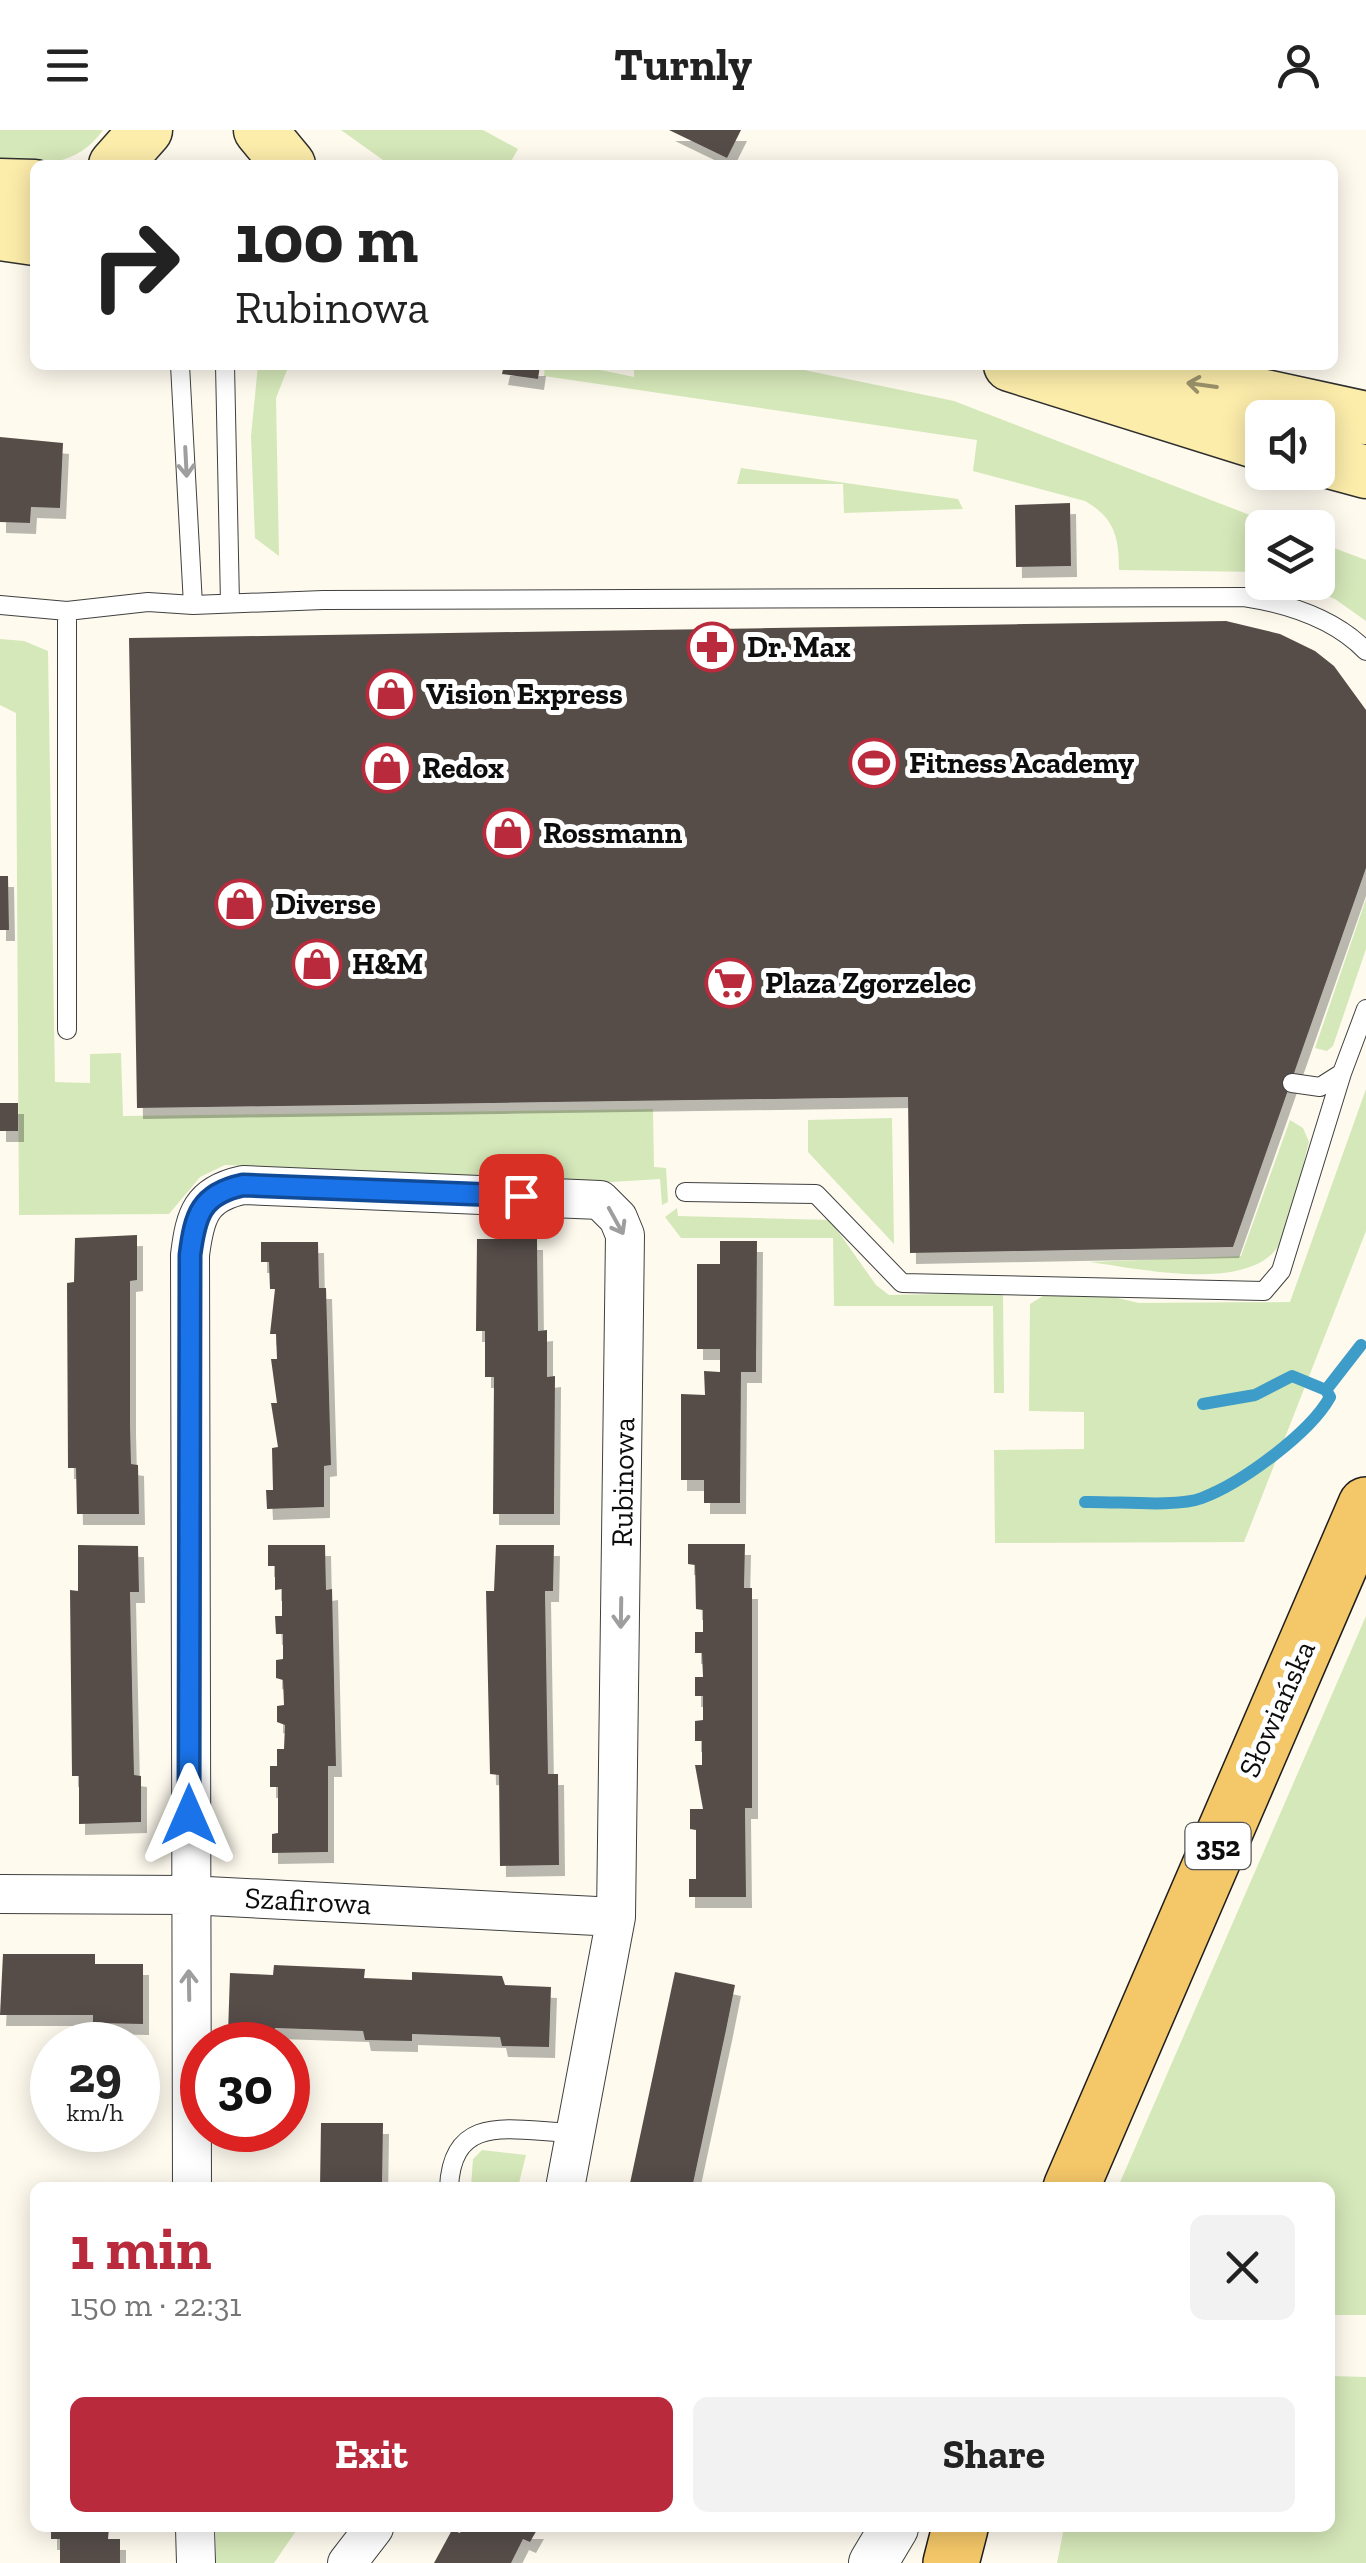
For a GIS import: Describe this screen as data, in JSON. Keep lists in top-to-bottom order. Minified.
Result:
{"streets":{"main road":["Słowiańska","352"],"street":["Rubinowa","Szafirowa"]},"crossings":[["Rubinowa","Szafirowa"]],"places":{"pharmacy":["Dr. Max"],"shop":["Vision Express","Redox","Rossmann","Diverse","H&M"],"sports":["Fitness Academy"],"supermarket":["Plaza Zgorzelec"]},"page":{"header":"Turnly","turn":["100 m","Rubinowa"],"speed":"29 km/h","limit":"30","heading":["1 min","150 m · 22:31"],"buttons":["Exit","Share"]}}
